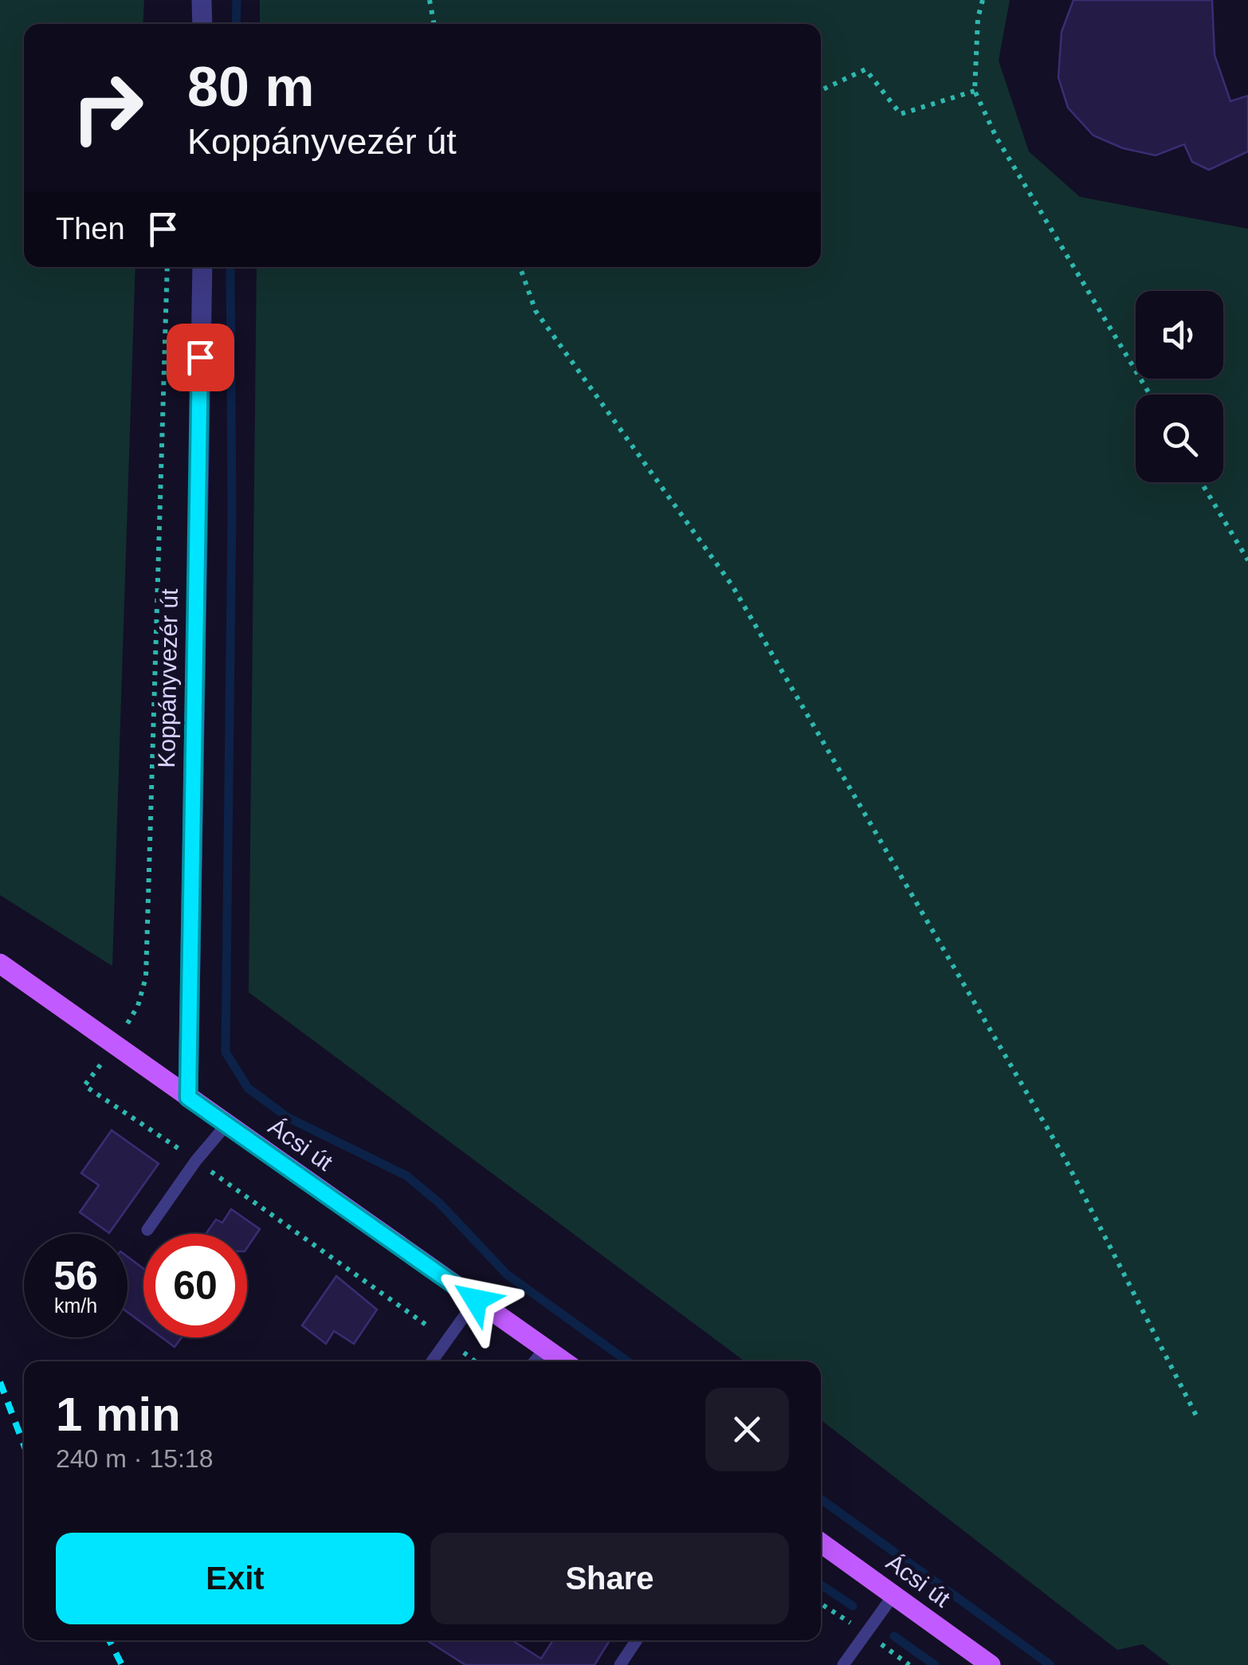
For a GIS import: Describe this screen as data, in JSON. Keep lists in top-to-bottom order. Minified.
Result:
{"streets":{"main road":["Ácsi út"],"street":["Koppányvezér út"]},"crossings":[["Koppányvezér út","Ácsi út"]],"page":{"turn":["80 m","Koppányvezér út"],"then":"Then","speed":"56 km/h","limit":"60","heading":["1 min","240 m · 15:18"],"buttons":["Exit","Share"]}}
